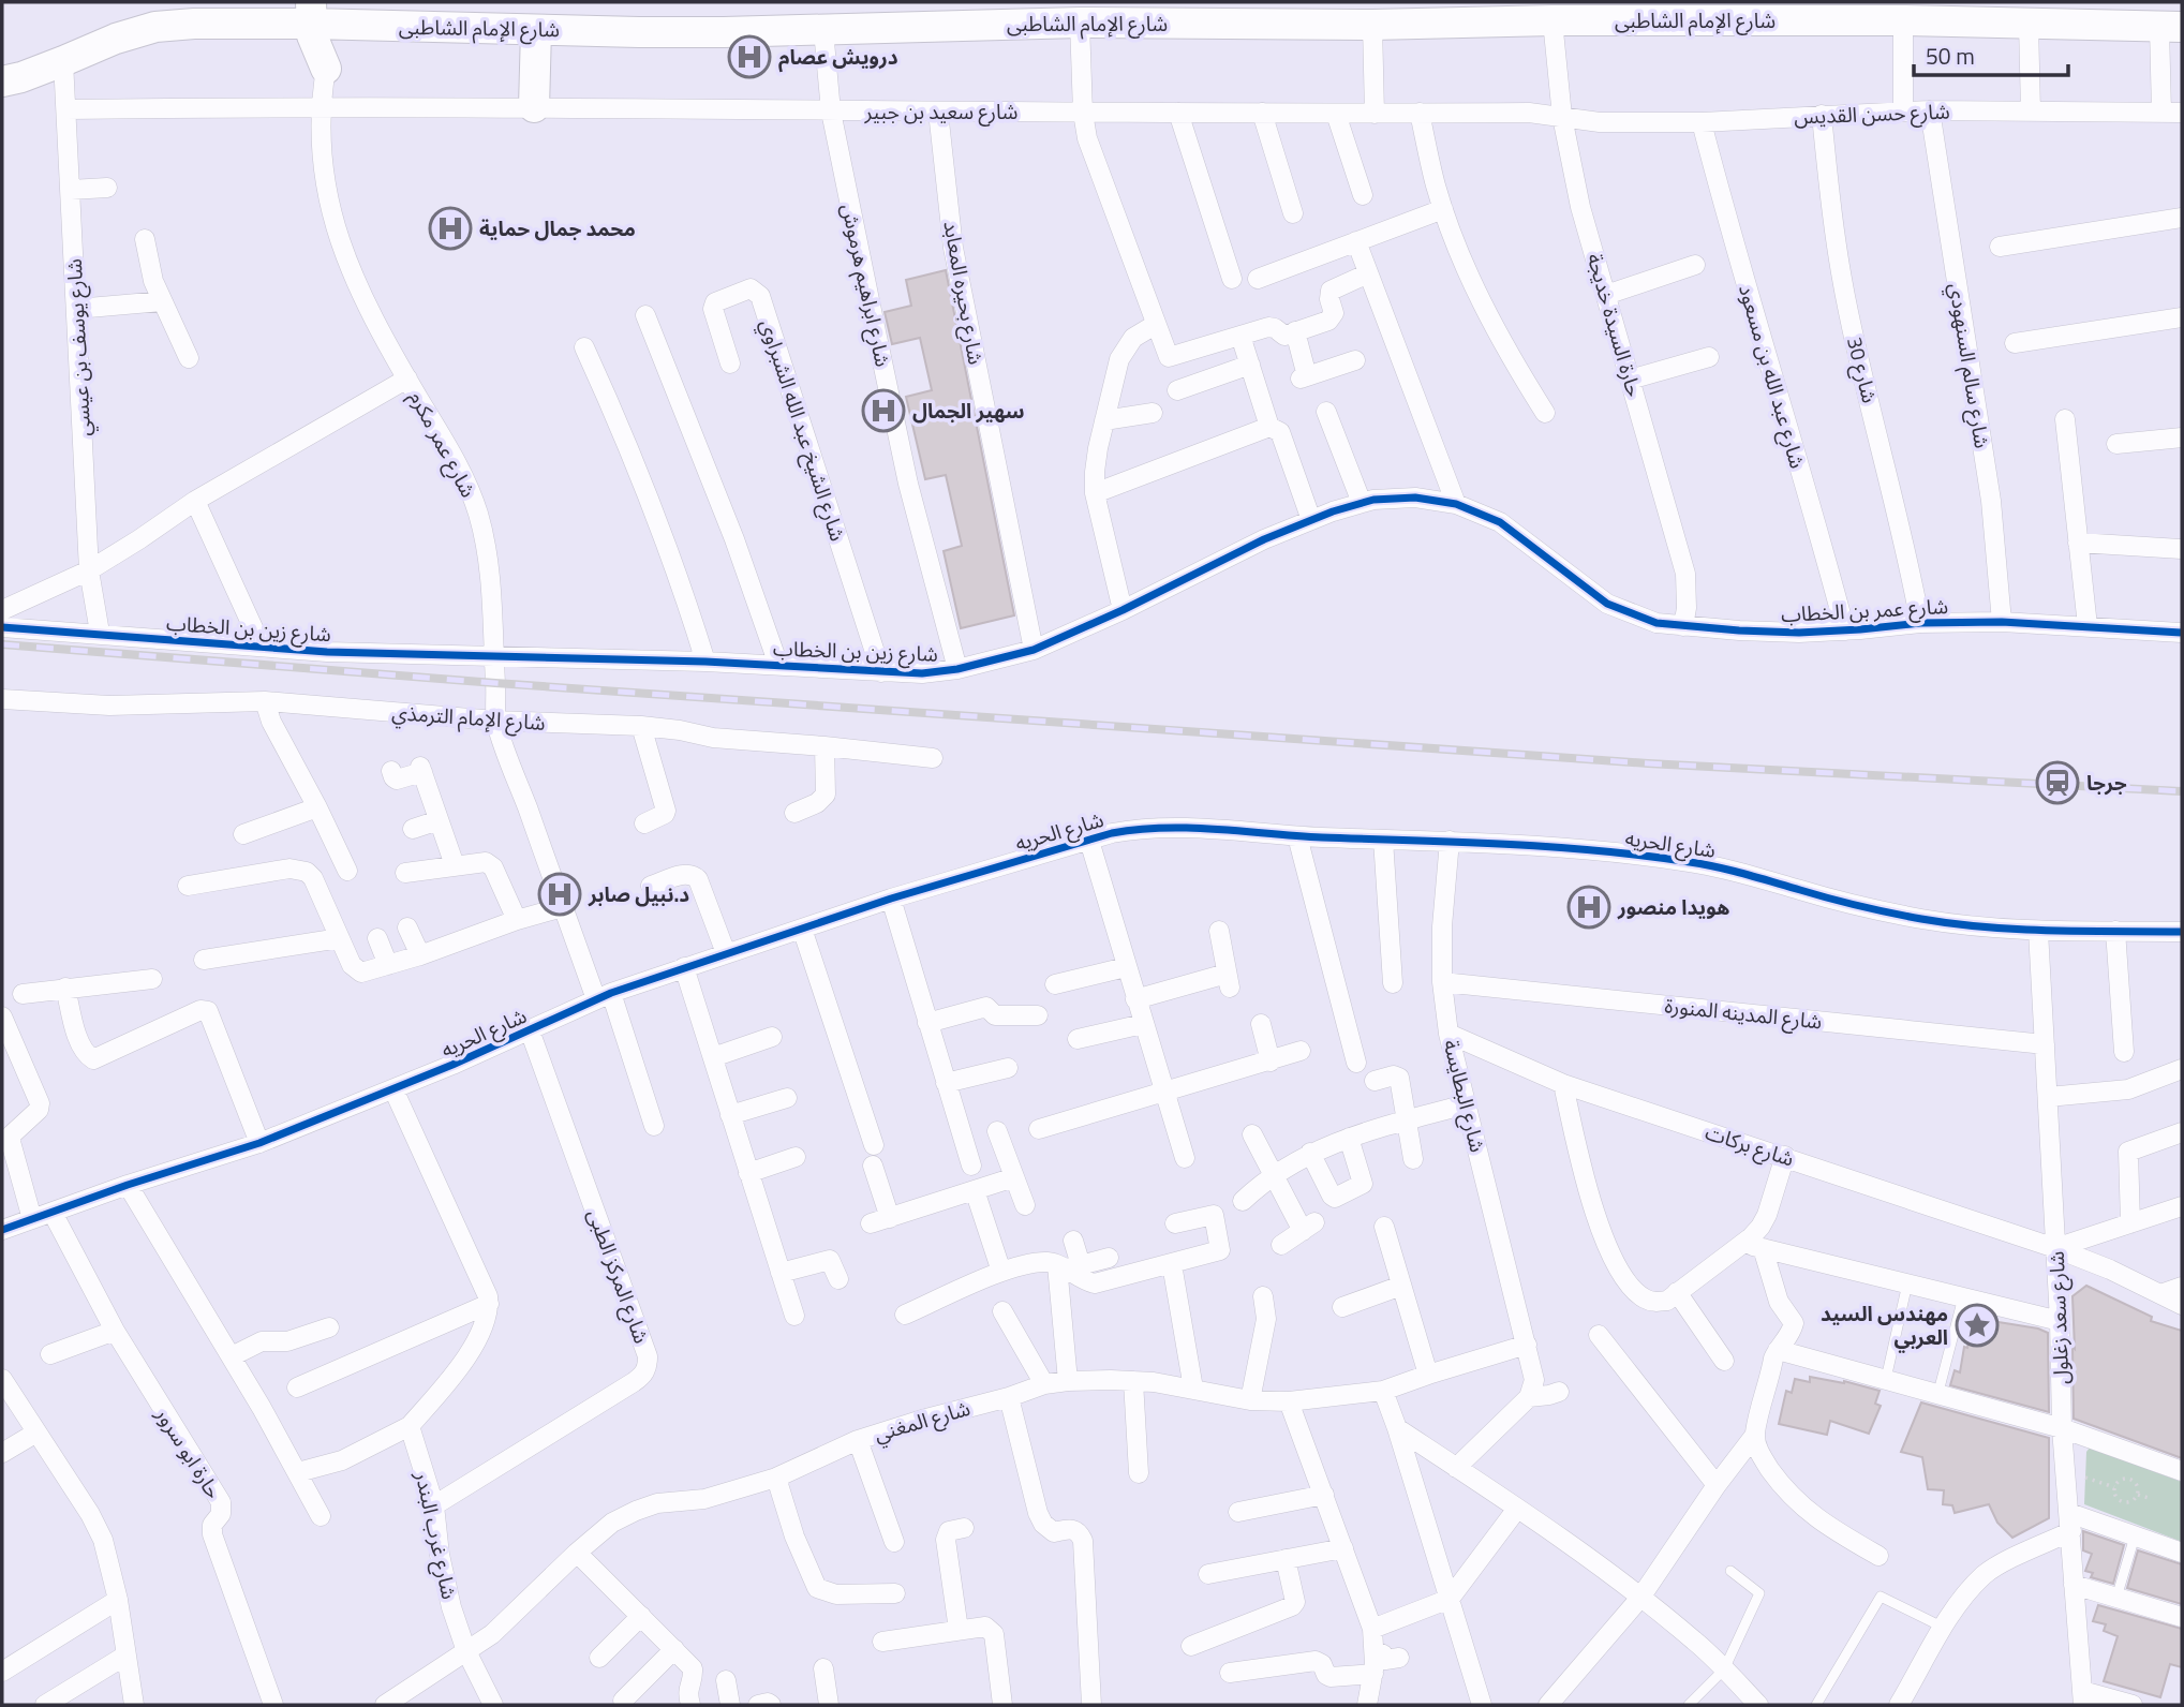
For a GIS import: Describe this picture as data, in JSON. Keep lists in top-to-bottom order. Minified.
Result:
{"streets":{"main road":["شارع الإمام الشاطبى"],"street":["شارع سعيد بن جبير","شارع حسن القديس","شارع ابراهيم هرموش","شارع بحيره المعابد","حارة السيدة خديجة","شارع يوسف بن عيسي","شارع سالم السنهودي","شارع 30","شارع عبد الله بن مسعود","شارع الشيخ عبد الله الشبراوي","شارع عمر مكرم","شارع عمر بن الخطاب","شارع زين بن الخطاب","شارع الإمام الترمذي","شارع الحريه","شارع المدينه المنورة","شارع البطايسة","شارع بركات","شارع المركز الطبى","شارع سعد زغلول","شارع المغني","حارة ابو سرور","شارع غرب البندر"]},"crossings":[["شارع الإمام الشاطبى","شارع ابراهيم هرموش"],["شارع الإمام الشاطبى","حارة السيدة خديجة"],["شارع الإمام الشاطبى","شارع يوسف بن عيسي"],["شارع سعيد بن جبير","شارع حسن القديس"],["شارع سعيد بن جبير","شارع ابراهيم هرموش"],["شارع سعيد بن جبير","شارع بحيره المعابد"],["شارع سعيد بن جبير","حارة السيدة خديجة"],["شارع سعيد بن جبير","شارع يوسف بن عيسي"],["شارع سعيد بن جبير","شارع عمر مكرم"],["شارع حسن القديس","حارة السيدة خديجة"],["شارع حسن القديس","شارع سالم السنهودي"],["شارع حسن القديس","شارع 30"],["شارع حسن القديس","شارع عبد الله بن مسعود"],["شارع ابراهيم هرموش","شارع زين بن الخطاب"],["شارع بحيره المعابد","شارع زين بن الخطاب"],["حارة السيدة خديجة","شارع عمر بن الخطاب"],["حارة السيدة خديجة","شارع زين بن الخطاب"],["شارع يوسف بن عيسي","شارع زين بن الخطاب"],["شارع سالم السنهودي","شارع عمر بن الخطاب"],["شارع 30","شارع عمر بن الخطاب"],["شارع عبد الله بن مسعود","شارع عمر بن الخطاب"],["شارع الشيخ عبد الله الشبراوي","شارع زين بن الخطاب"],["شارع عمر مكرم","شارع زين بن الخطاب"],["شارع عمر مكرم","شارع الإمام الترمذي"],["شارع عمر مكرم","شارع الحريه"],["شارع عمر بن الخطاب","شارع زين بن الخطاب"],["شارع الحريه","شارع البطايسة"],["شارع الحريه","شارع المركز الطبى"],["شارع الحريه","شارع سعد زغلول"],["شارع الحريه","حارة ابو سرور"],["شارع المدينه المنورة","شارع البطايسة"],["شارع المدينه المنورة","شارع سعد زغلول"],["شارع البطايسة","شارع بركات"],["شارع البطايسة","شارع المغني"],["شارع بركات","شارع سعد زغلول"],["شارع المركز الطبى","شارع غرب البندر"],["شارع المغني","شارع غرب البندر"]],"places":{"hospital":["درويش عصام","محمد جمال حماية","سهير الجمال","د.نبيل صابر","هويدا منصور"],"station":["جرجا"],"place":["مهندس السيد العربي"]},"scale_bar":"50 m"}
